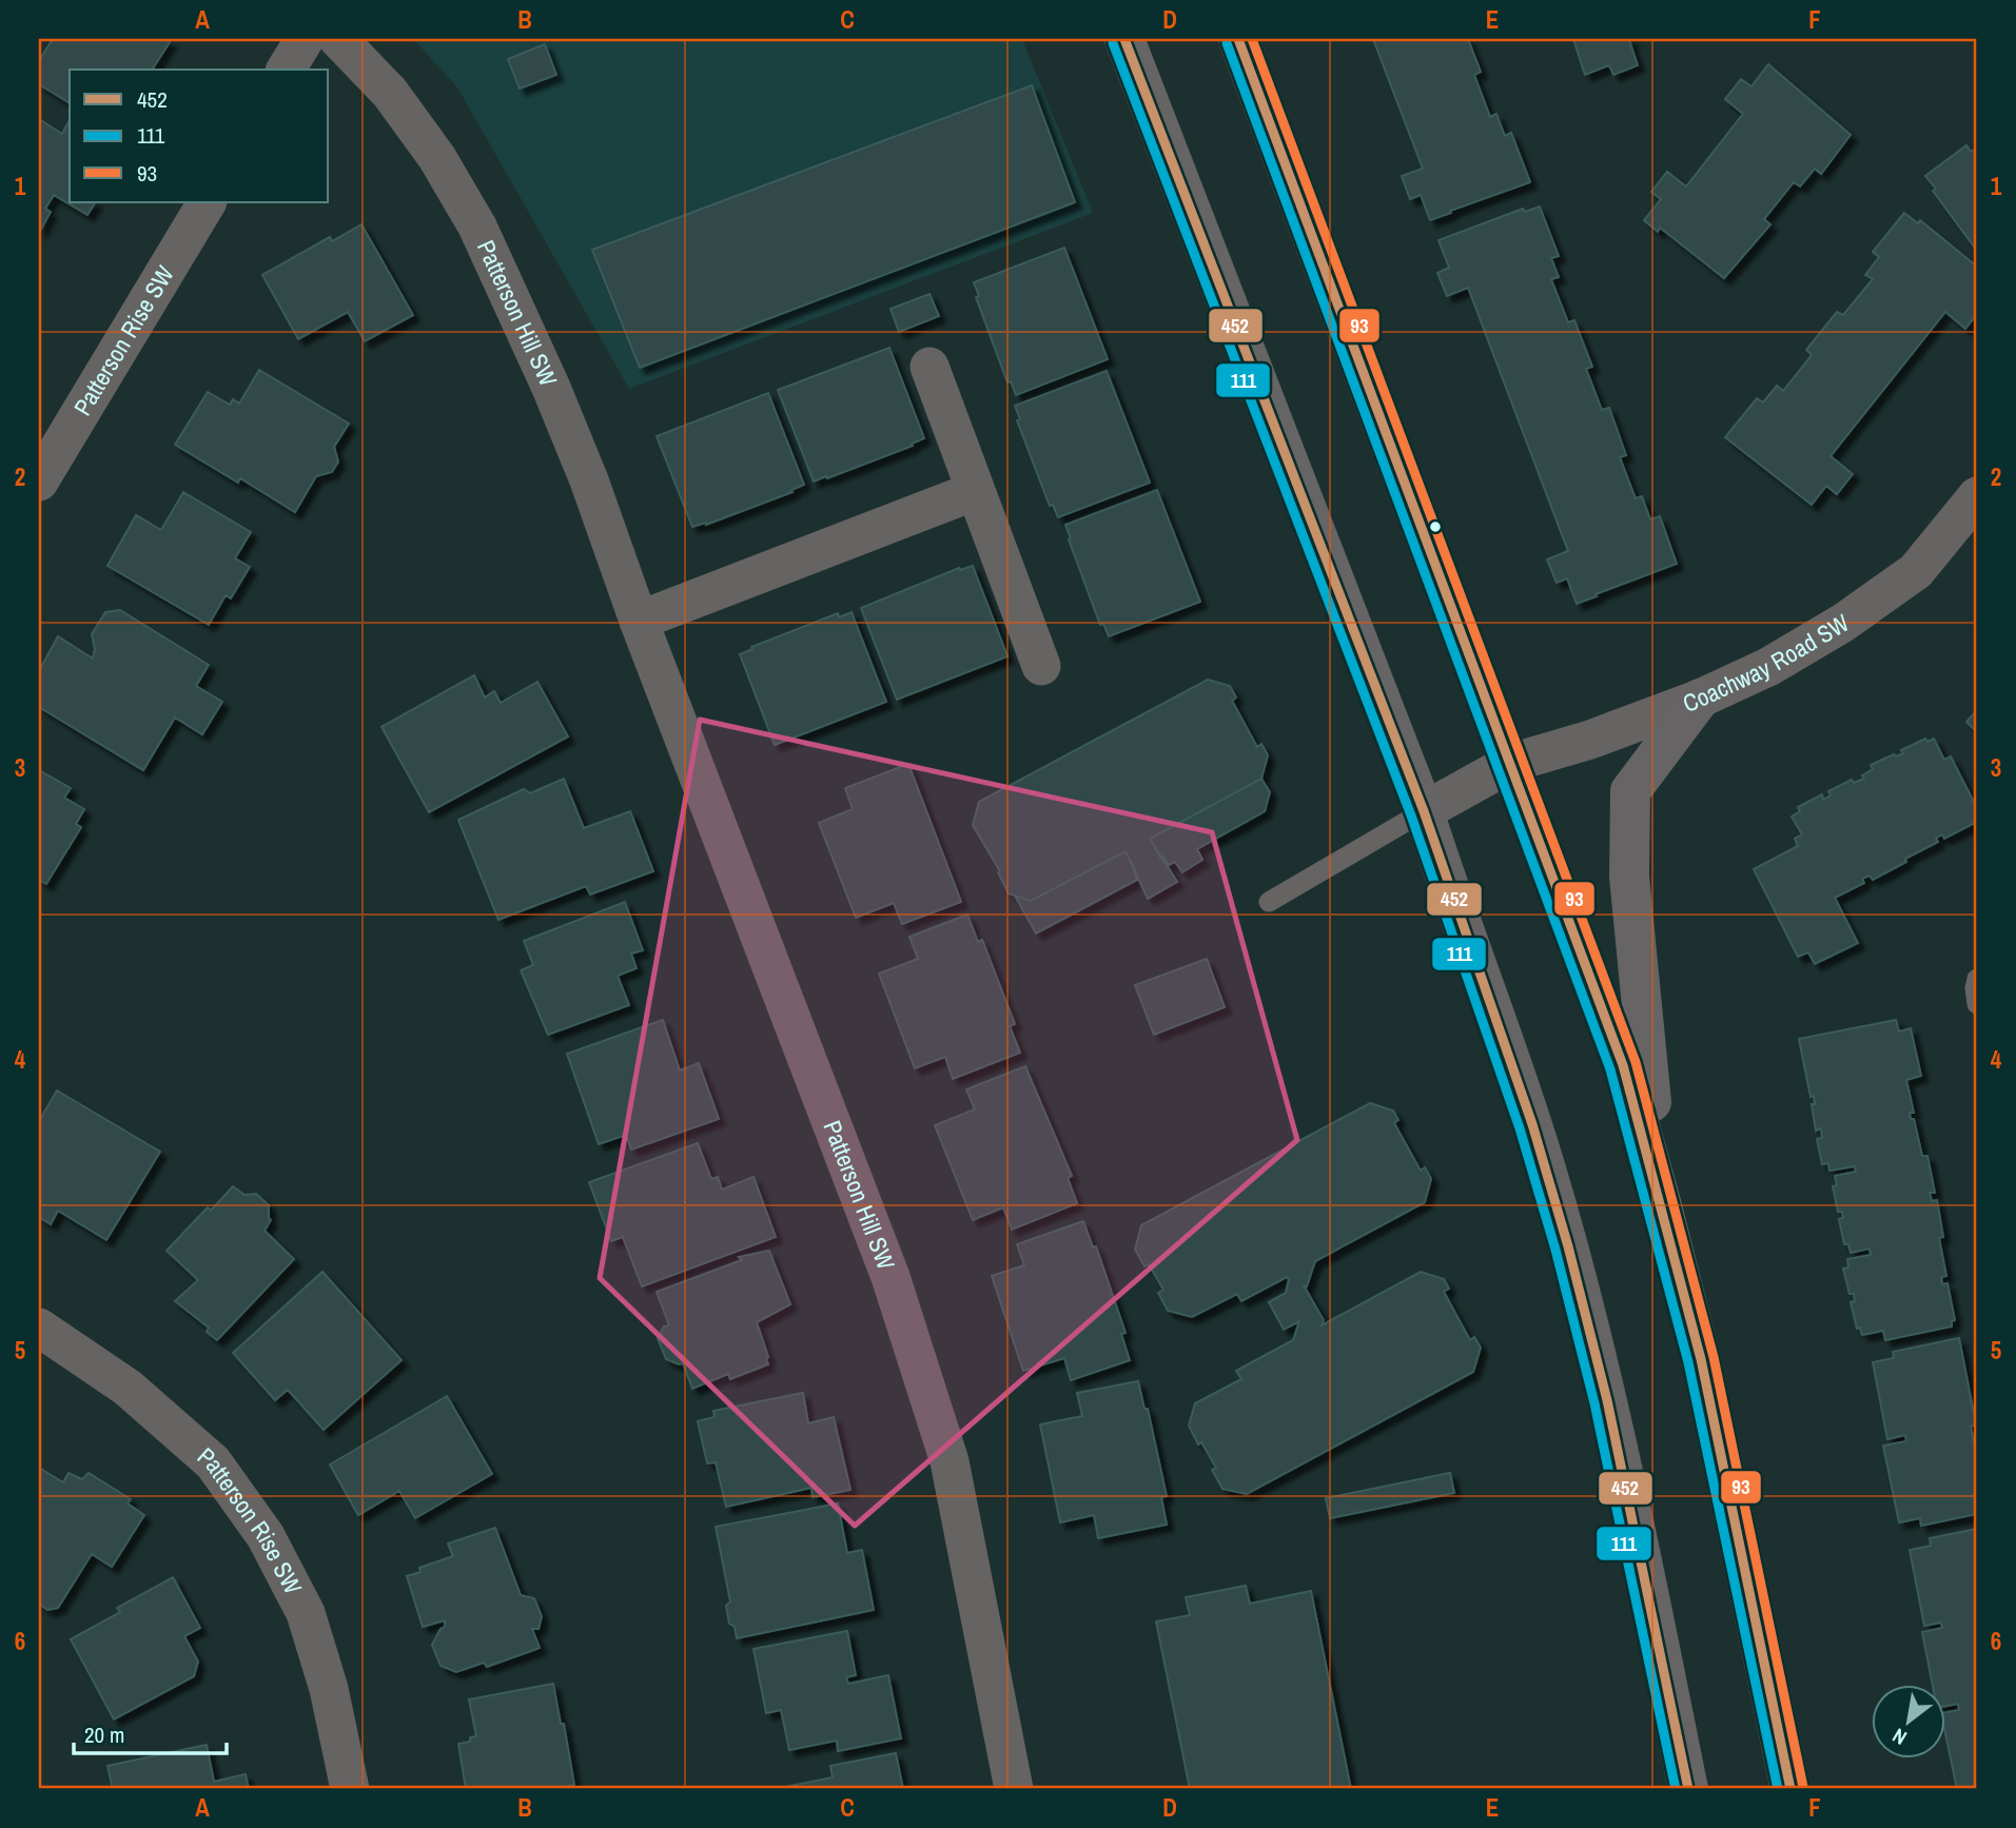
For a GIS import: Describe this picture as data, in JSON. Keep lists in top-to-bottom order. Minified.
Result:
{"streets":{"street":["Patterson Hill SW","Patterson Rise SW","Coachway Road SW"]},"lines":["transit line 452","transit line 93","transit line 111"],"legend":["452","111","93"],"scale_bar":"20 m","north":"bottom left","grid":{"columns":["A","B","C","D","E","F"],"rows":["1","2","3","4","5","6"]}}
